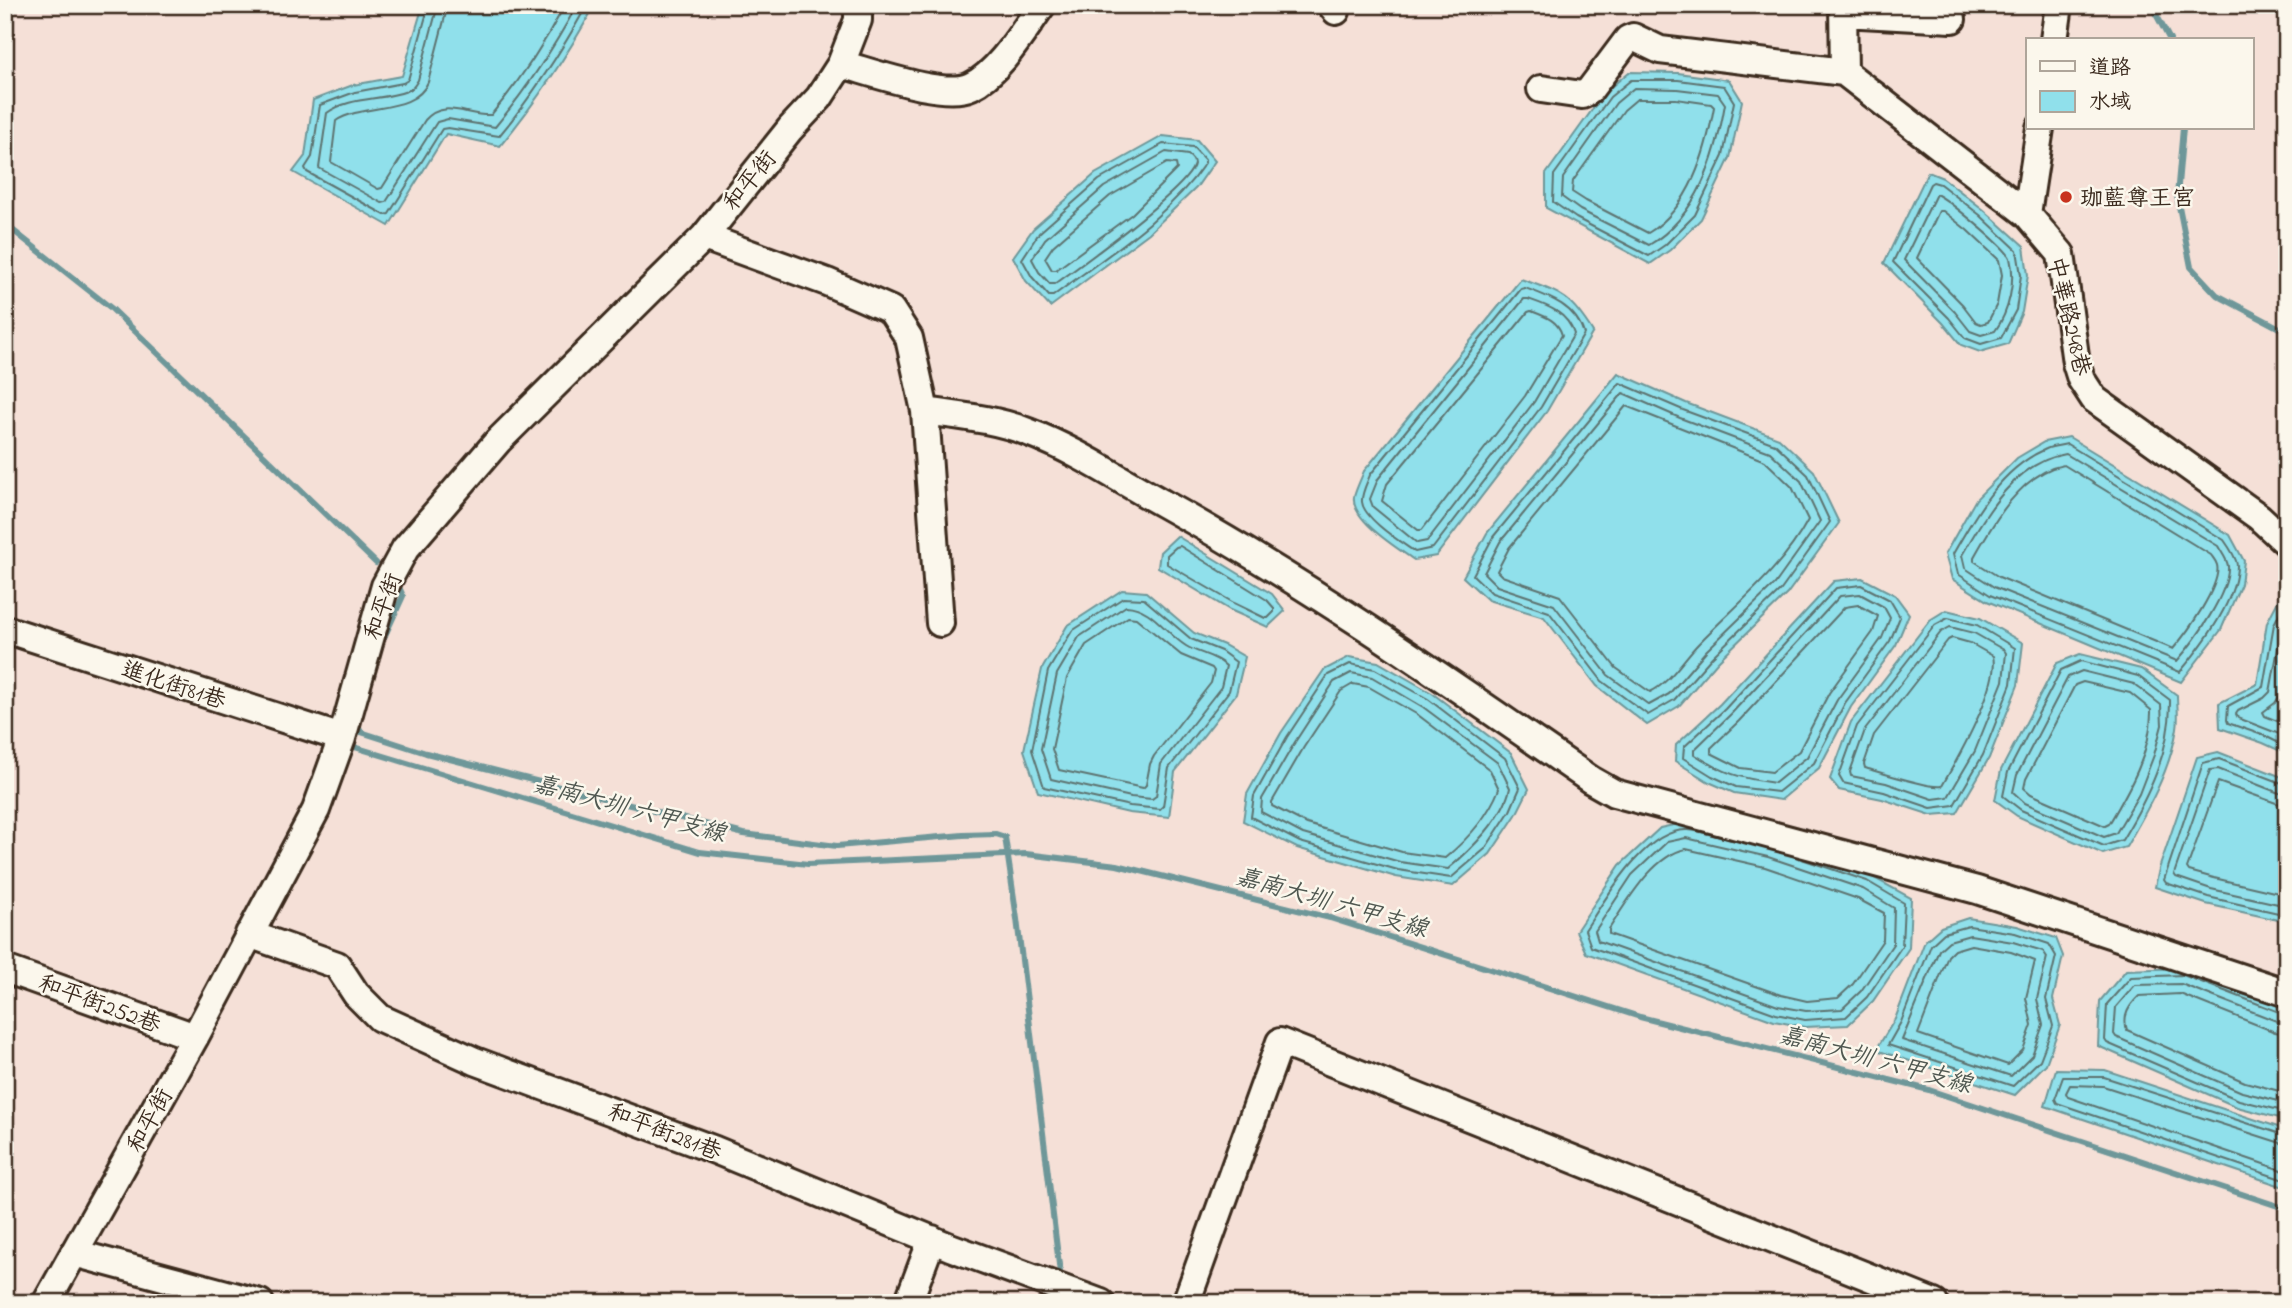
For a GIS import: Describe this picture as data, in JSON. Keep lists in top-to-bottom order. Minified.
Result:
{"streets":{"street":["和平街","中華路248巷","進化街81巷","和平街252巷","和平街281巷"]},"crossings":[["和平街","進化街81巷"],["和平街","和平街252巷"],["和平街","和平街281巷"]],"water":["嘉南大圳 六甲支線"],"places":["珈藍尊王宮"],"legend":["道路","水域"]}
